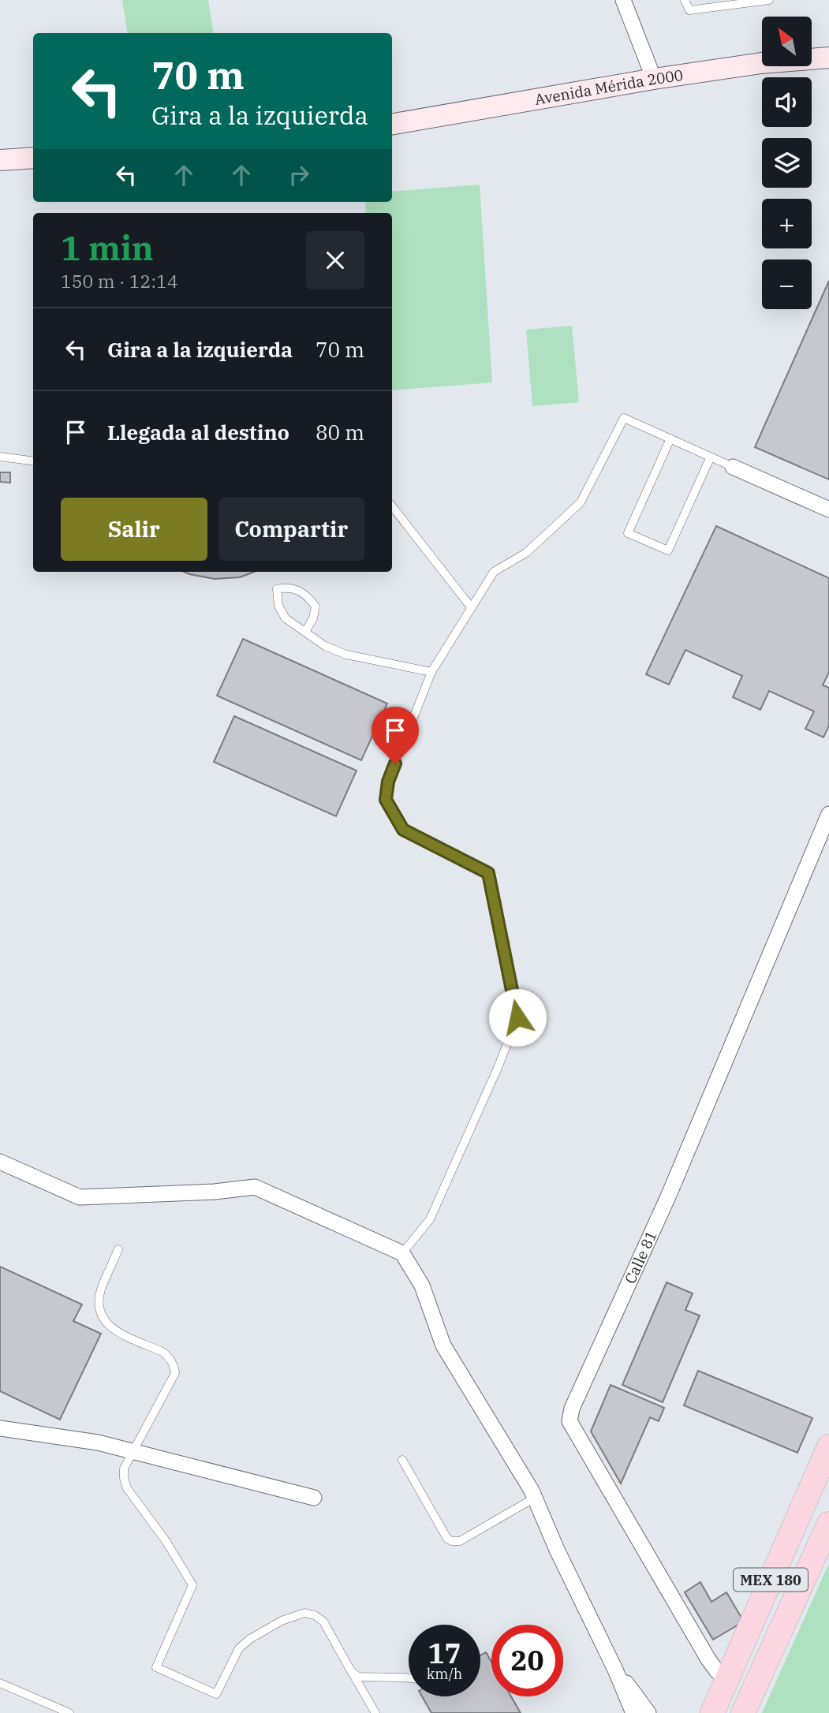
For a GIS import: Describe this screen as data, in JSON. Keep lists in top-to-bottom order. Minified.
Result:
{"streets":{"main road":["Avenida Mérida 2000","MEX 180"],"street":["Calle 81"]},"crossings":[["Calle 81","MEX 180"]],"north":"top left","page":{"map_buttons":["+","−"],"turn":["70 m","Gira a la izquierda"],"heading":["1 min","150 m · 12:14"],"list":[{"name":"Gira a la izquierda","value":"70 m"},{"name":"Llegada al destino","value":"80 m"}],"buttons":["Salir","Compartir"],"speed":"17 km/h","limit":"20"}}
